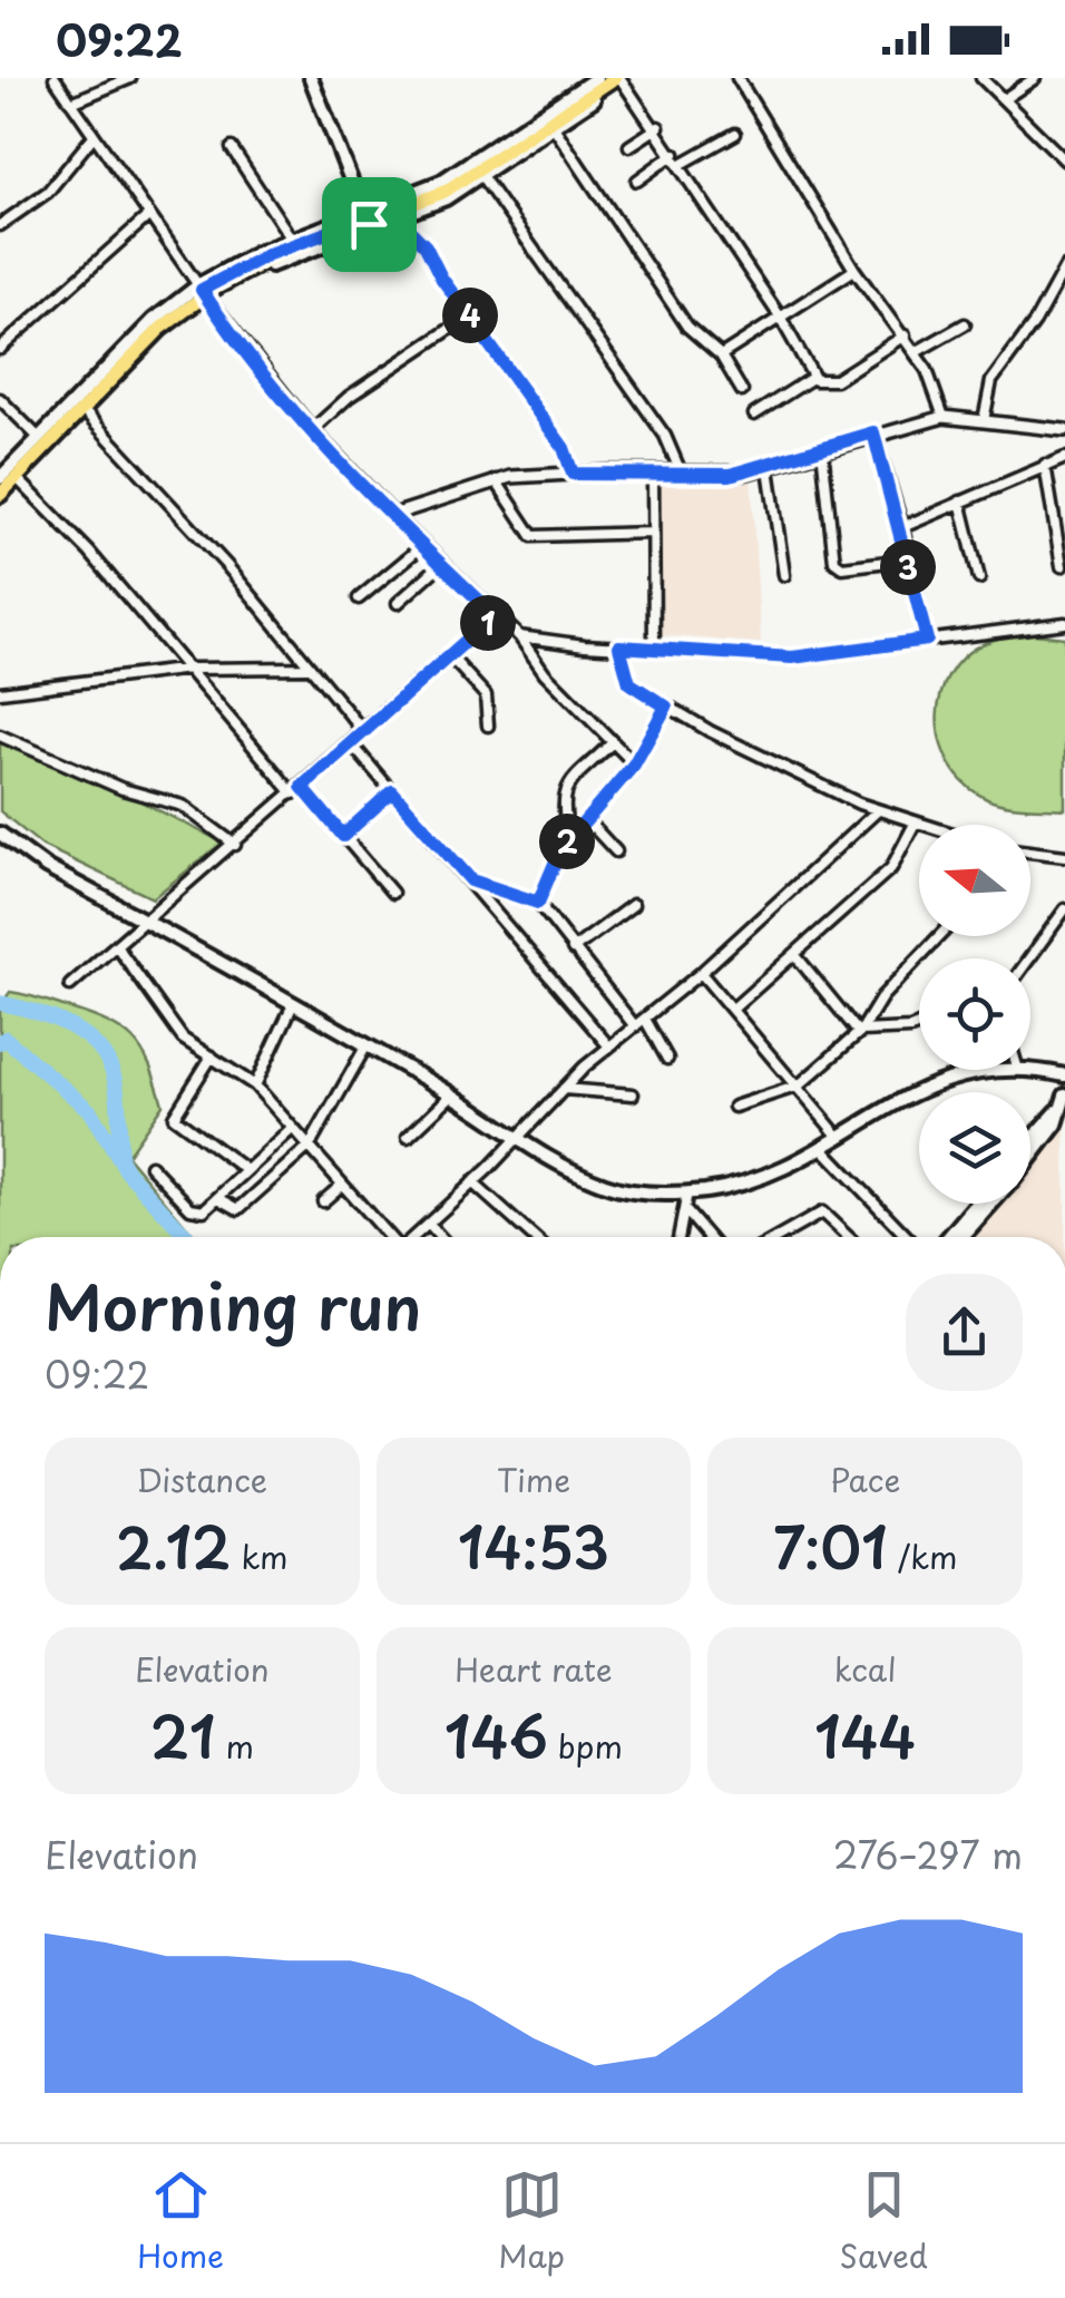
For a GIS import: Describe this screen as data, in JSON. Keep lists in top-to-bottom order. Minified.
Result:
{"north":"left","page":{"status":"09:22","pins":["4","3","1","2"],"heading":["Morning run","09:22"],"stats":[["Distance","2.12 km"],["Time","14:53"],["Pace","7:01 /km"],["Elevation","21 m"],["Heart rate","146 bpm"],["kcal","144"]],"chart":["Elevation","276–297 m"],"tabs":["Home","Map","Saved"]}}
